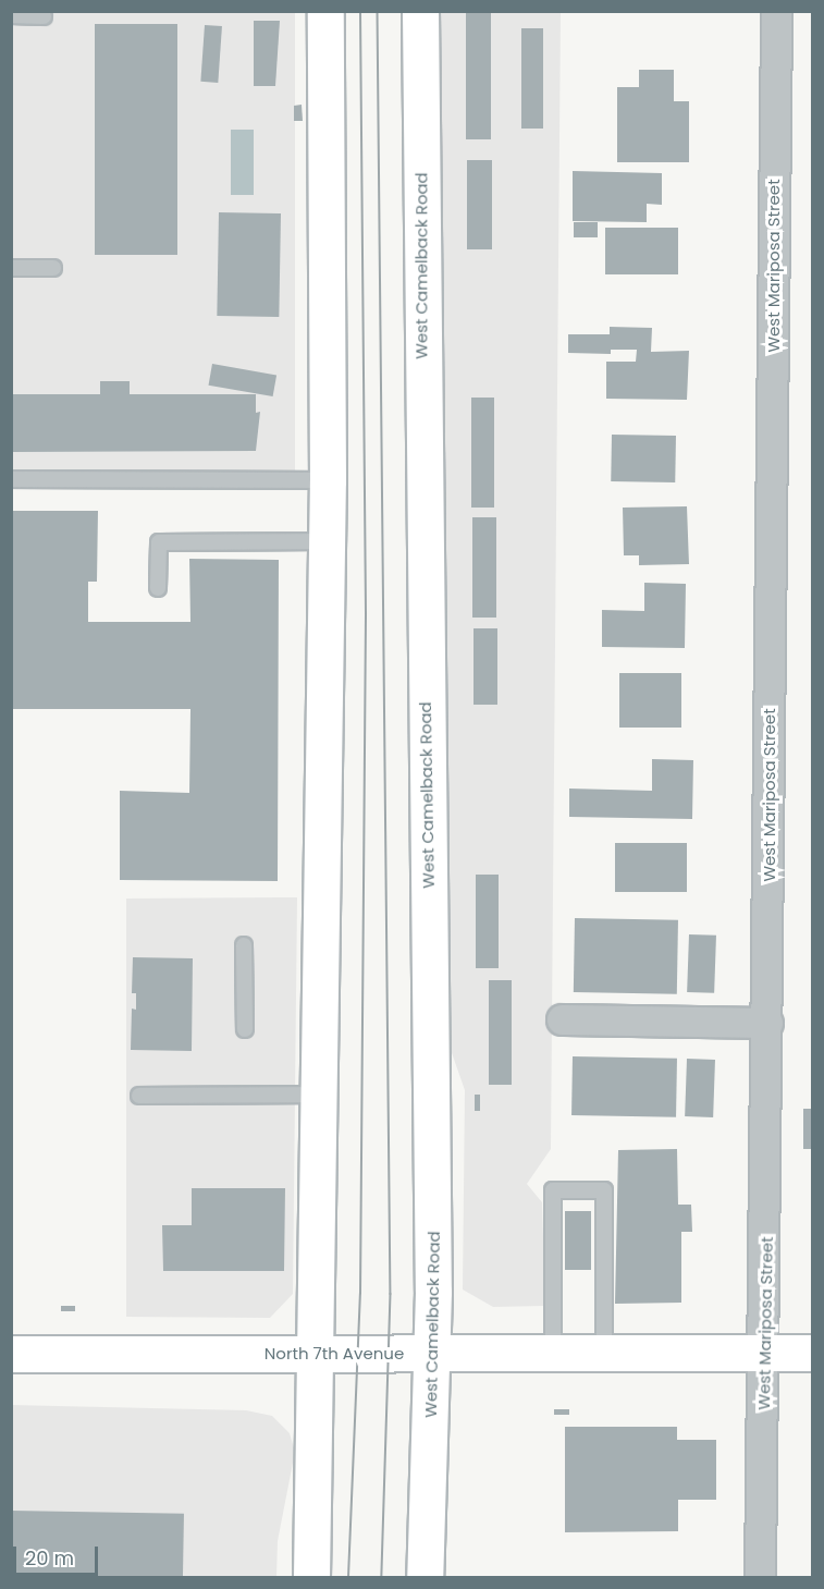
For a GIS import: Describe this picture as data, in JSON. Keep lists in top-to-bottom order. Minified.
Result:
{"streets":{"main road":["West Camelback Road","North 7th Avenue"],"street":["West Mariposa Street"]},"crossings":[["West Camelback Road","North 7th Avenue"],["West Mariposa Street","North 7th Avenue"]],"scale_bar":"20 m"}
